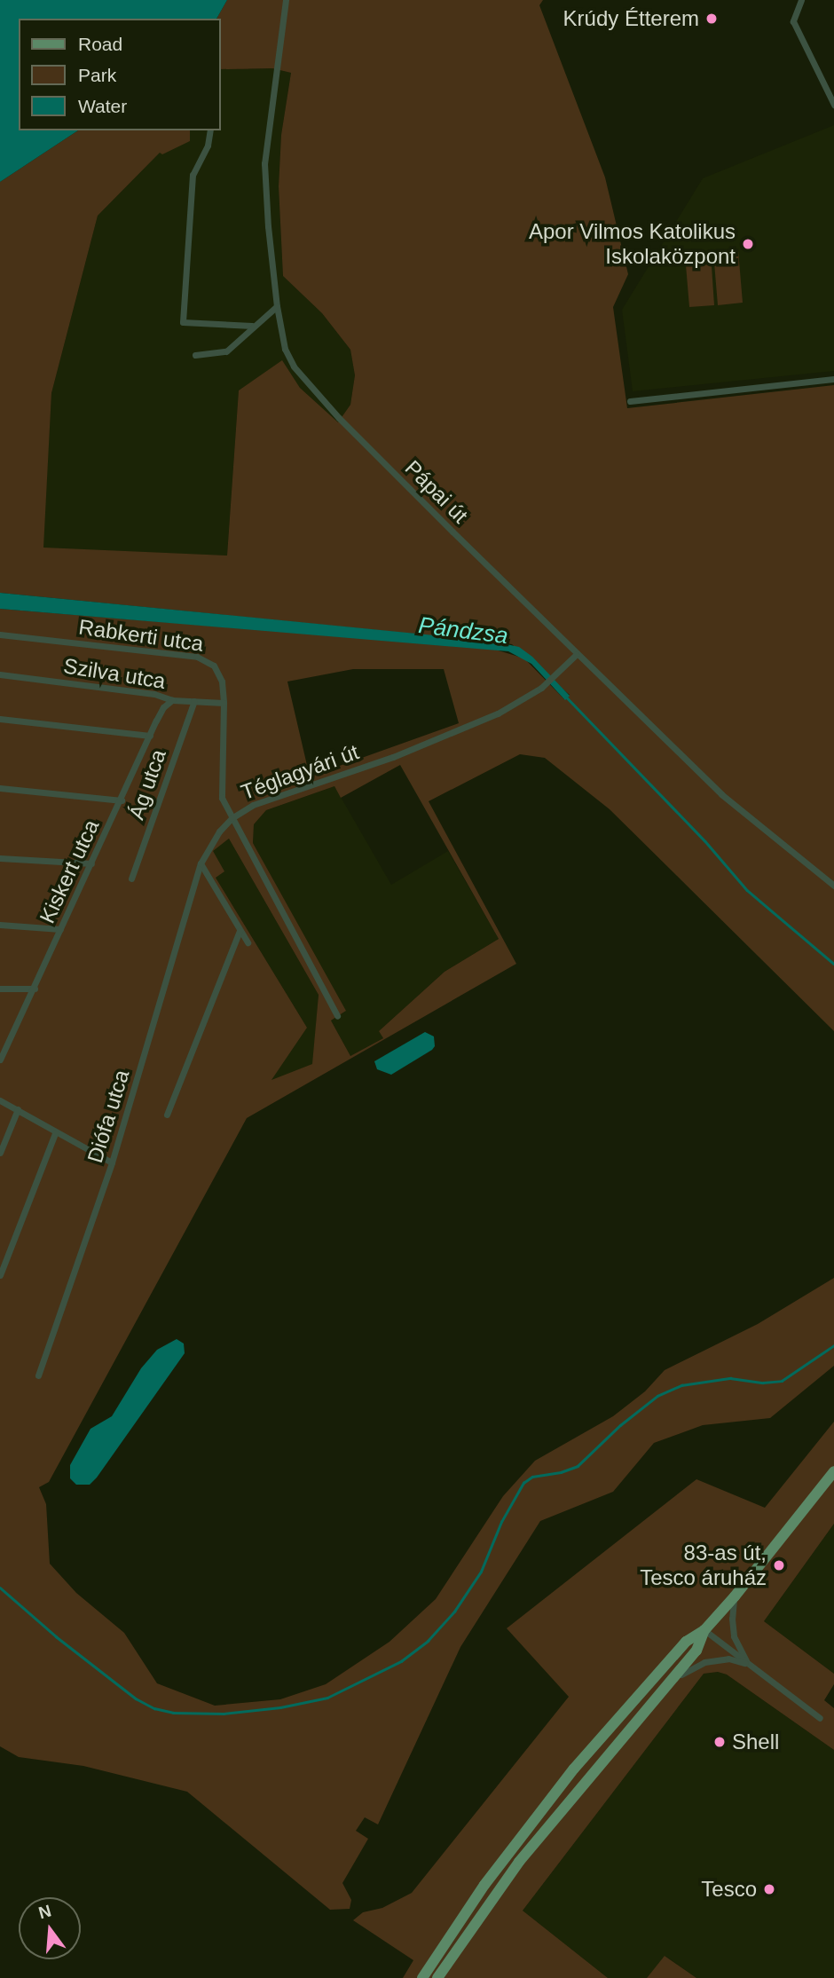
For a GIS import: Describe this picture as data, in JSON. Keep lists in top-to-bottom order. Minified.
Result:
{"streets":{"street":["Pápai út","Rabkerti utca","Szilva utca","Téglagyári út","Ág utca","Kiskert utca","Diófa utca"]},"crossings":[["Pápai út","Téglagyári út"],["Rabkerti utca","Szilva utca"],["Rabkerti utca","Téglagyári út"],["Szilva utca","Ág utca"],["Szilva utca","Kiskert utca"]],"water":["Pándzsa"],"places":["Krúdy Étterem","Apor Vilmos Katolikus Iskolaközpont","83-as út, Tesco áruház","Shell","Tesco"],"legend":["Road","Park","Water"],"north":"top"}
